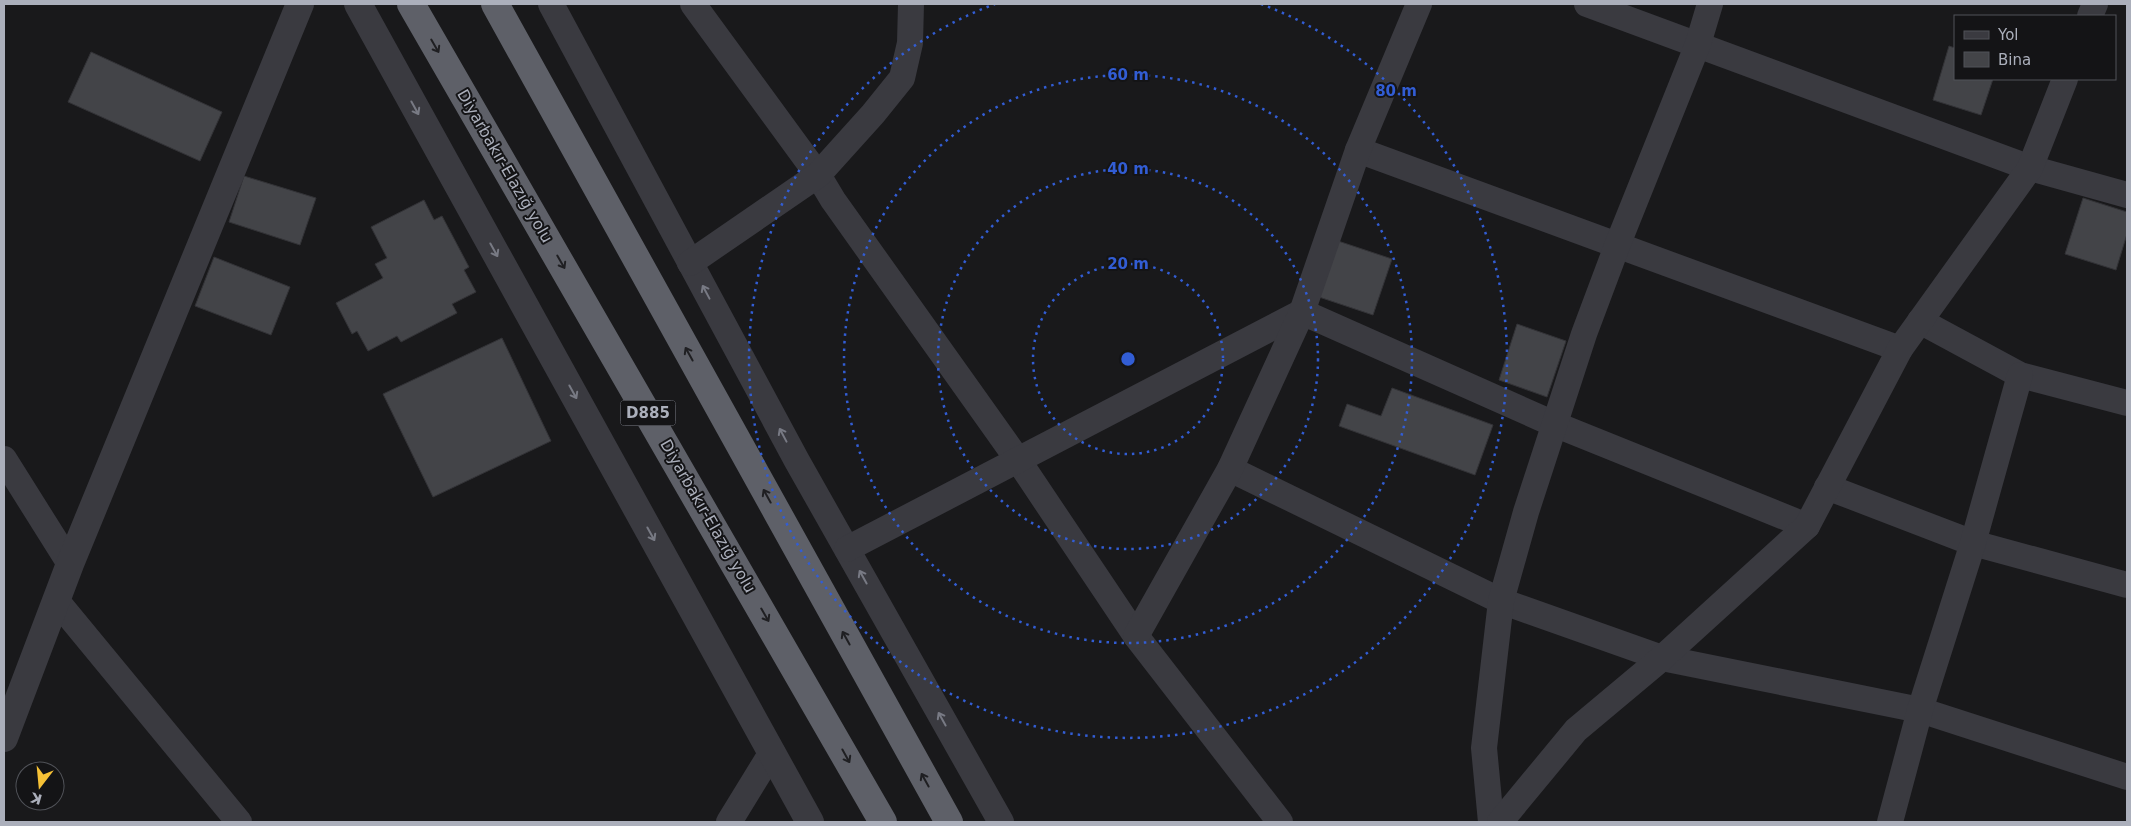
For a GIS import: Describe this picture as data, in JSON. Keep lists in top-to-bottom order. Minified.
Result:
{"streets":{"highway":["Diyarbakır-Elazığ yolu","D885"]},"legend":["Yol","Bina"],"north":"bottom","rings":["60 m","80 m","40 m","20 m"]}
